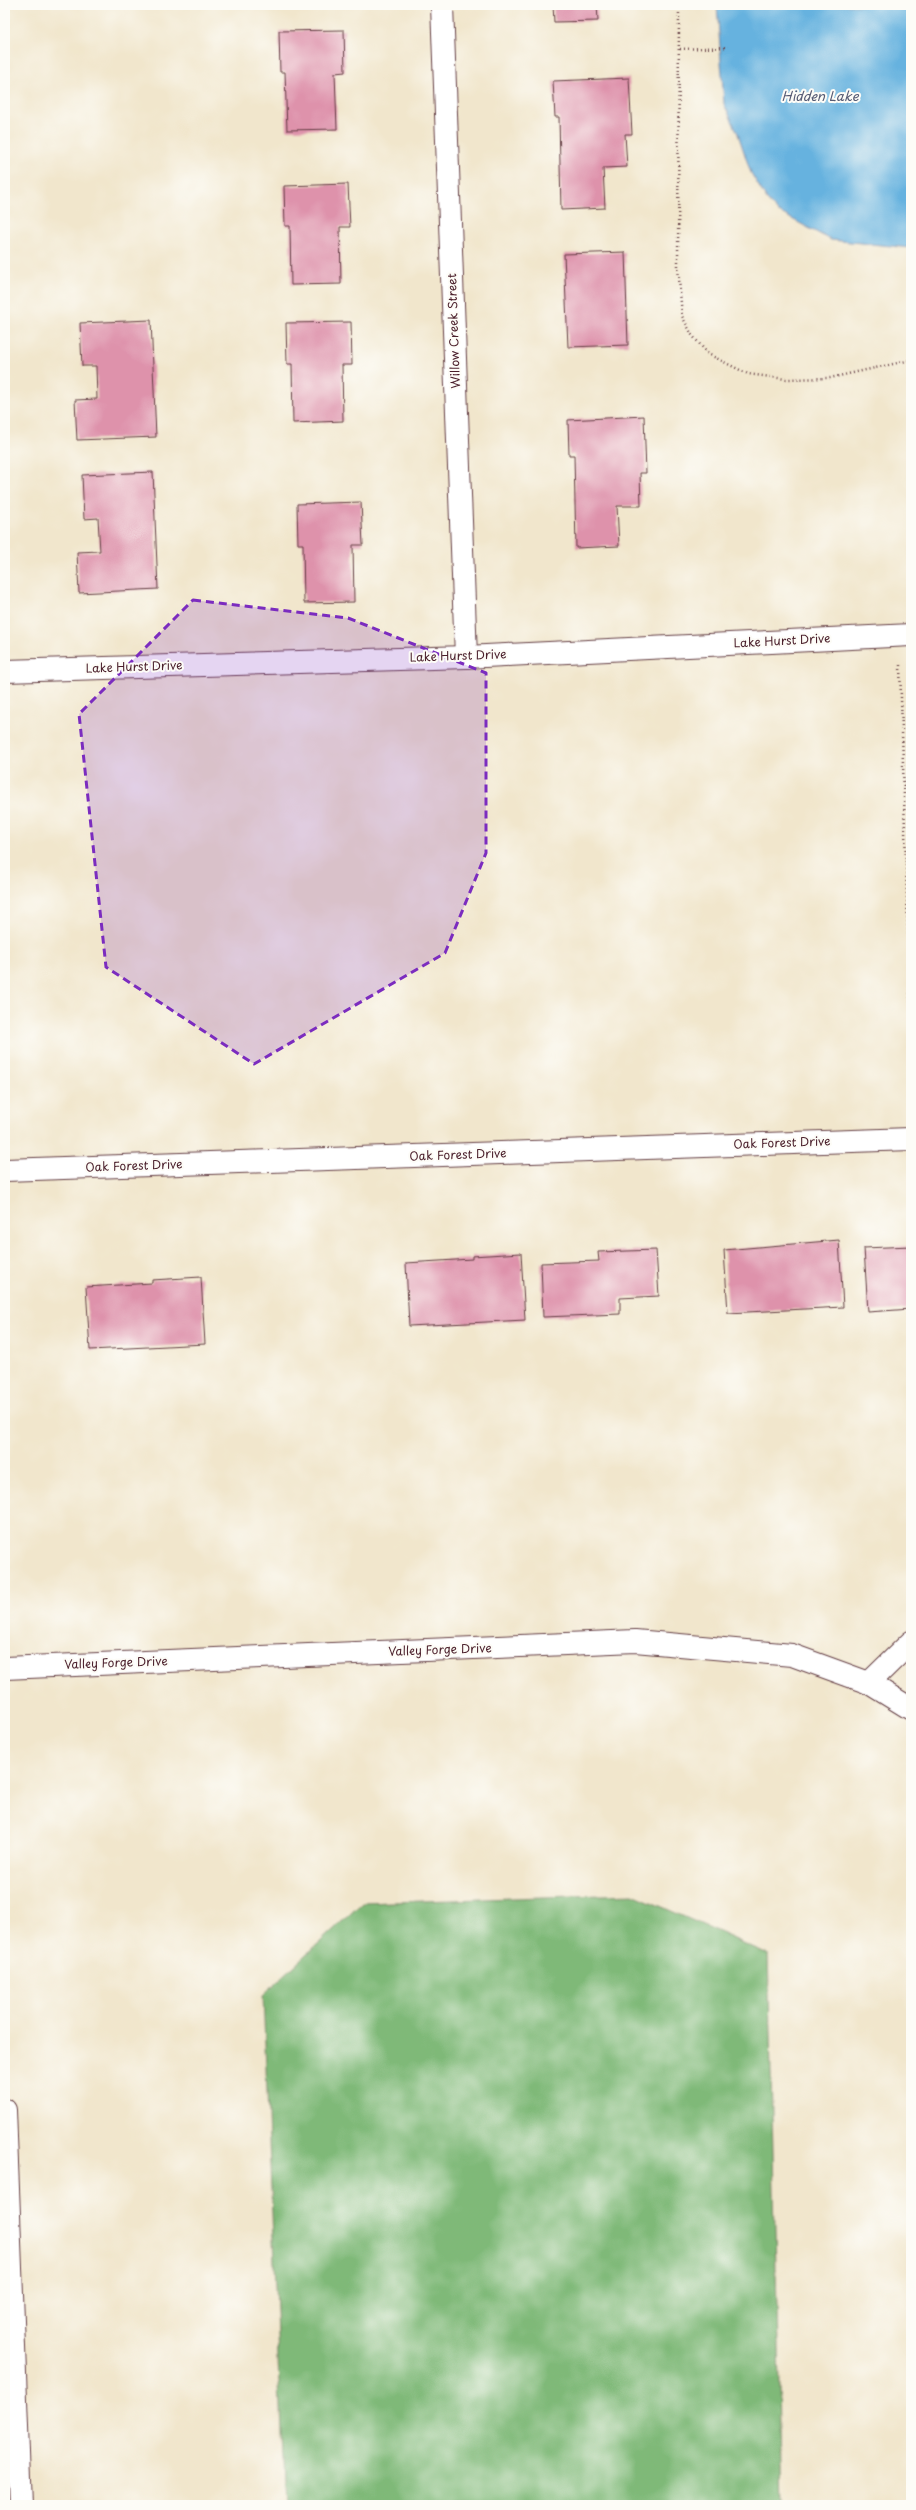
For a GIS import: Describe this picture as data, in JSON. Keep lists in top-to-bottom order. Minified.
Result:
{"streets":{"street":["Willow Creek Street","Lake Hurst Drive","Oak Forest Drive","Valley Forge Drive"]},"crossings":[["Willow Creek Street","Lake Hurst Drive"]],"water":["Hidden Lake"]}
